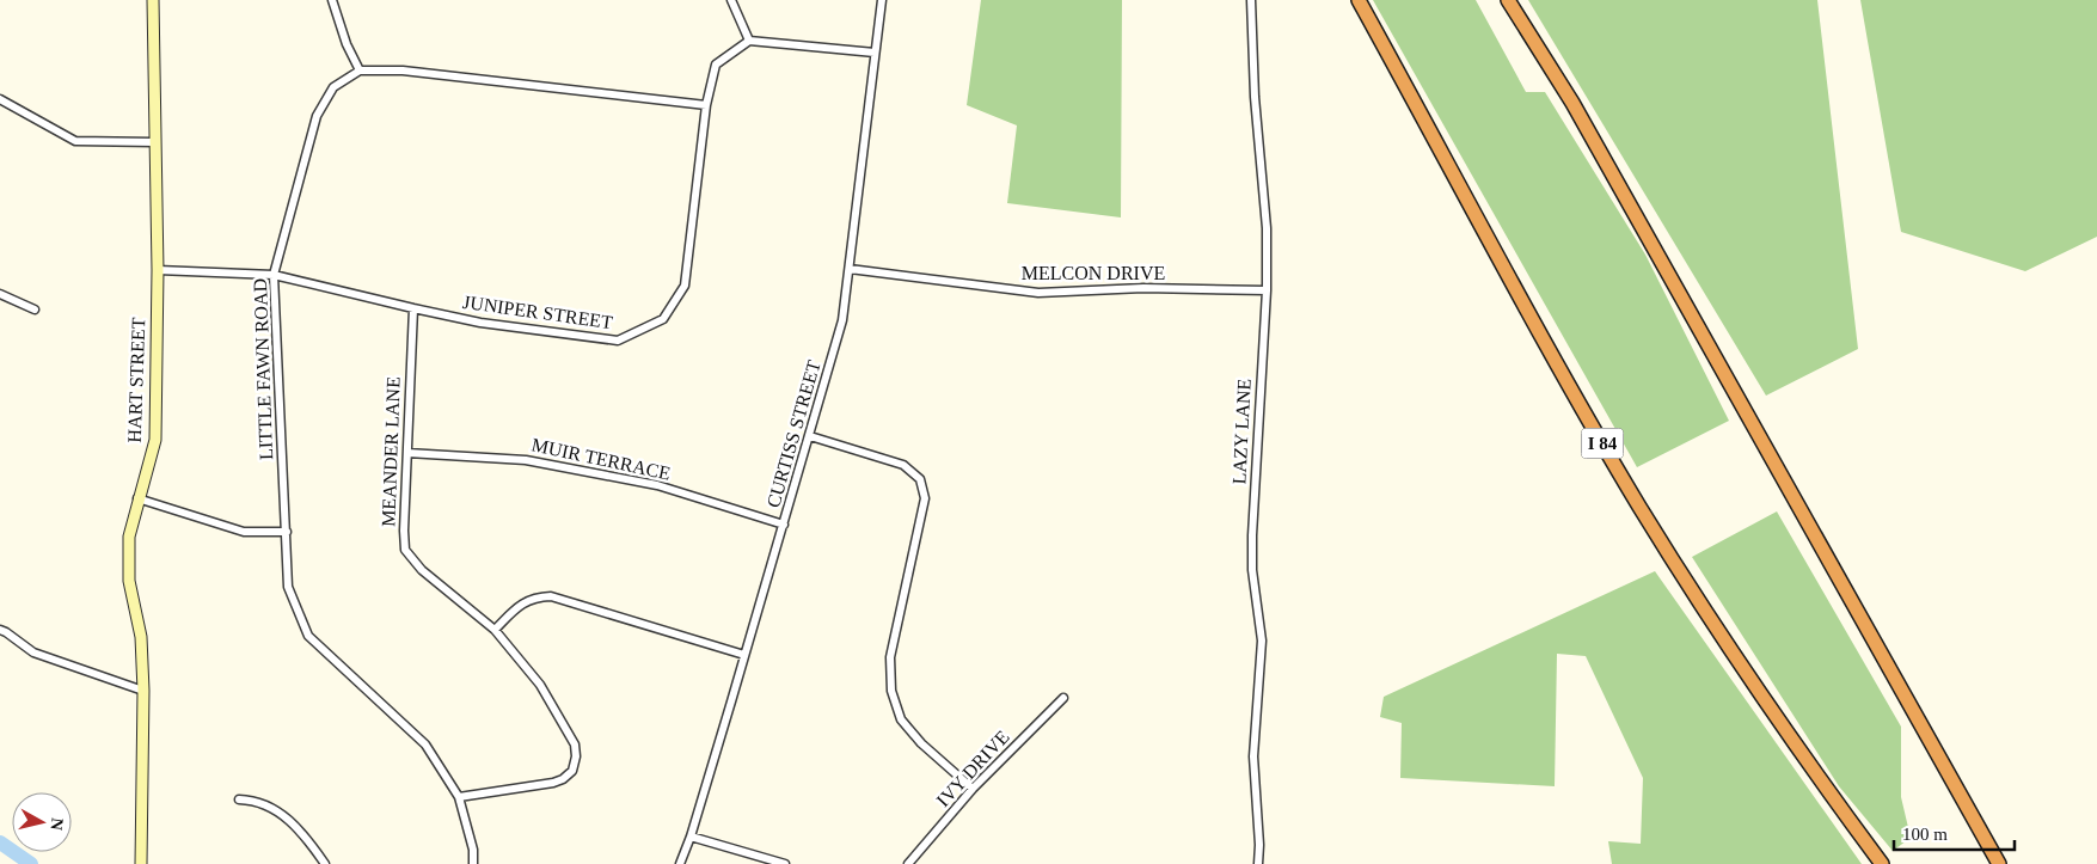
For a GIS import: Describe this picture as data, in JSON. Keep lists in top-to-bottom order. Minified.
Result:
{"streets":{"highway":["I 84"],"street":["MELCON DRIVE","JUNIPER STREET","LITTLE FAWN ROAD","HART STREET","LAZY LANE","CURTISS STREET","MEANDER LANE","MUIR TERRACE","IVY DRIVE"]},"crossings":[["MELCON DRIVE","LAZY LANE"],["MELCON DRIVE","CURTISS STREET"],["JUNIPER STREET","LITTLE FAWN ROAD"],["JUNIPER STREET","HART STREET"],["JUNIPER STREET","MEANDER LANE"],["LITTLE FAWN ROAD","MEANDER LANE"],["CURTISS STREET","MUIR TERRACE"],["MEANDER LANE","MUIR TERRACE"]],"scale_bar":"100 m","north":"right"}
